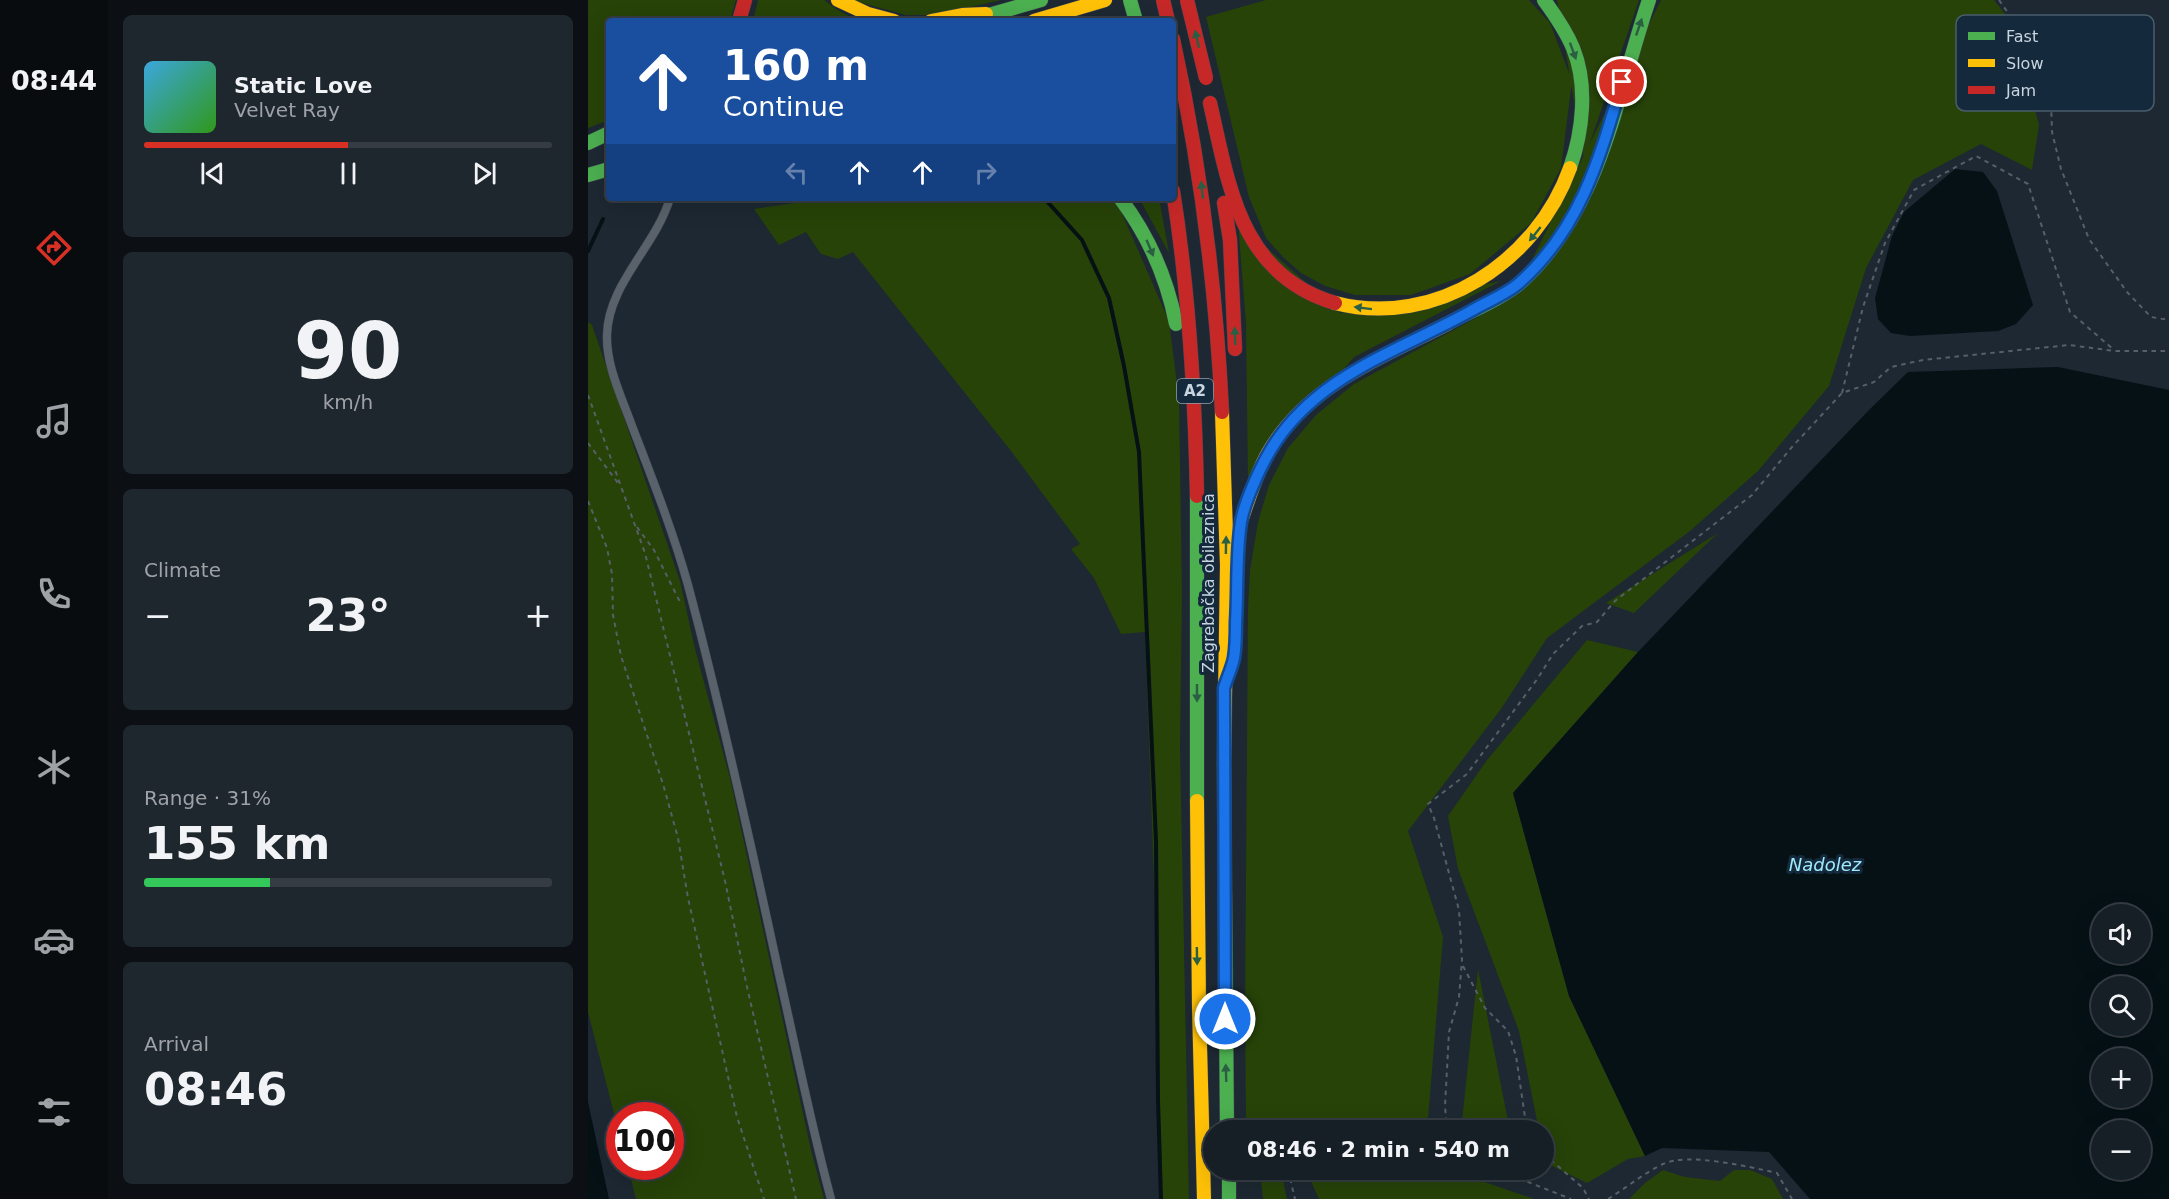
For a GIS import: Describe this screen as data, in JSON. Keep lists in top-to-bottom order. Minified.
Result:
{"streets":{"highway":["A2","Zagrebačka obilaznica"]},"water":["Nadolez"],"legend":["Fast","Slow","Jam"],"page":{"tabs":"08:44","turn":["160 m","Continue"],"song":["Static Love","Velvet Ray"],"tile":[["90","km/h"],"Climate",["Range · 31%","155 km"],["Arrival","08:46"]],"heat":["−","23°","+"],"map_buttons":["+","−"],"limit":"100","trip":"08:46 · 2 min · 540 m"}}
